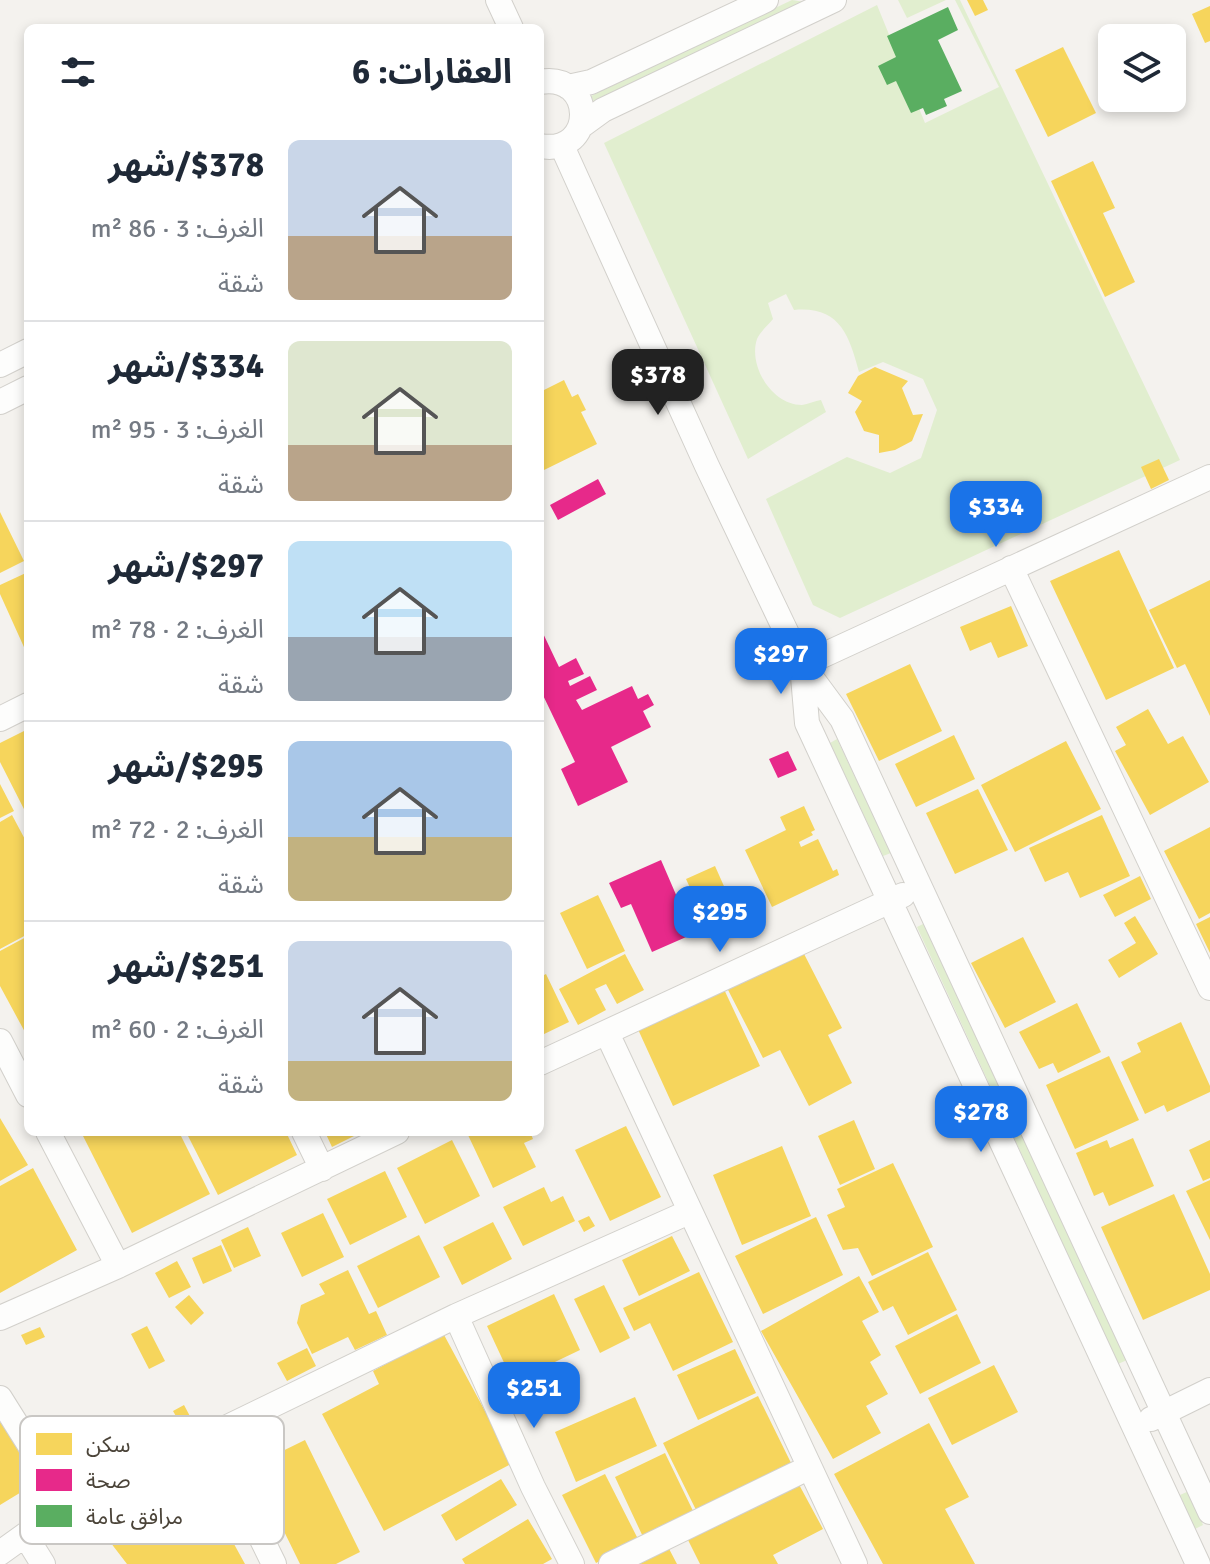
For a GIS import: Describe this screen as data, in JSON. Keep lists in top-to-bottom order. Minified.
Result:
{"legend":["سكن","صحة","مرافق عامة"],"page":{"heading":"العقارات: 6","list":[{"name":"$378/شهر","note":"الغرف: 3 · 86 m² · شقة"},{"name":"$334/شهر","note":"الغرف: 3 · 95 m² · شقة"},{"name":"$297/شهر","note":"الغرف: 2 · 78 m² · شقة"},{"name":"$295/شهر","note":"الغرف: 2 · 72 m² · شقة"},{"name":"$251/شهر","note":"الغرف: 2 · 60 m² · شقة"}],"price":["$378","$334","$297","$295","$278","$251"]}}
